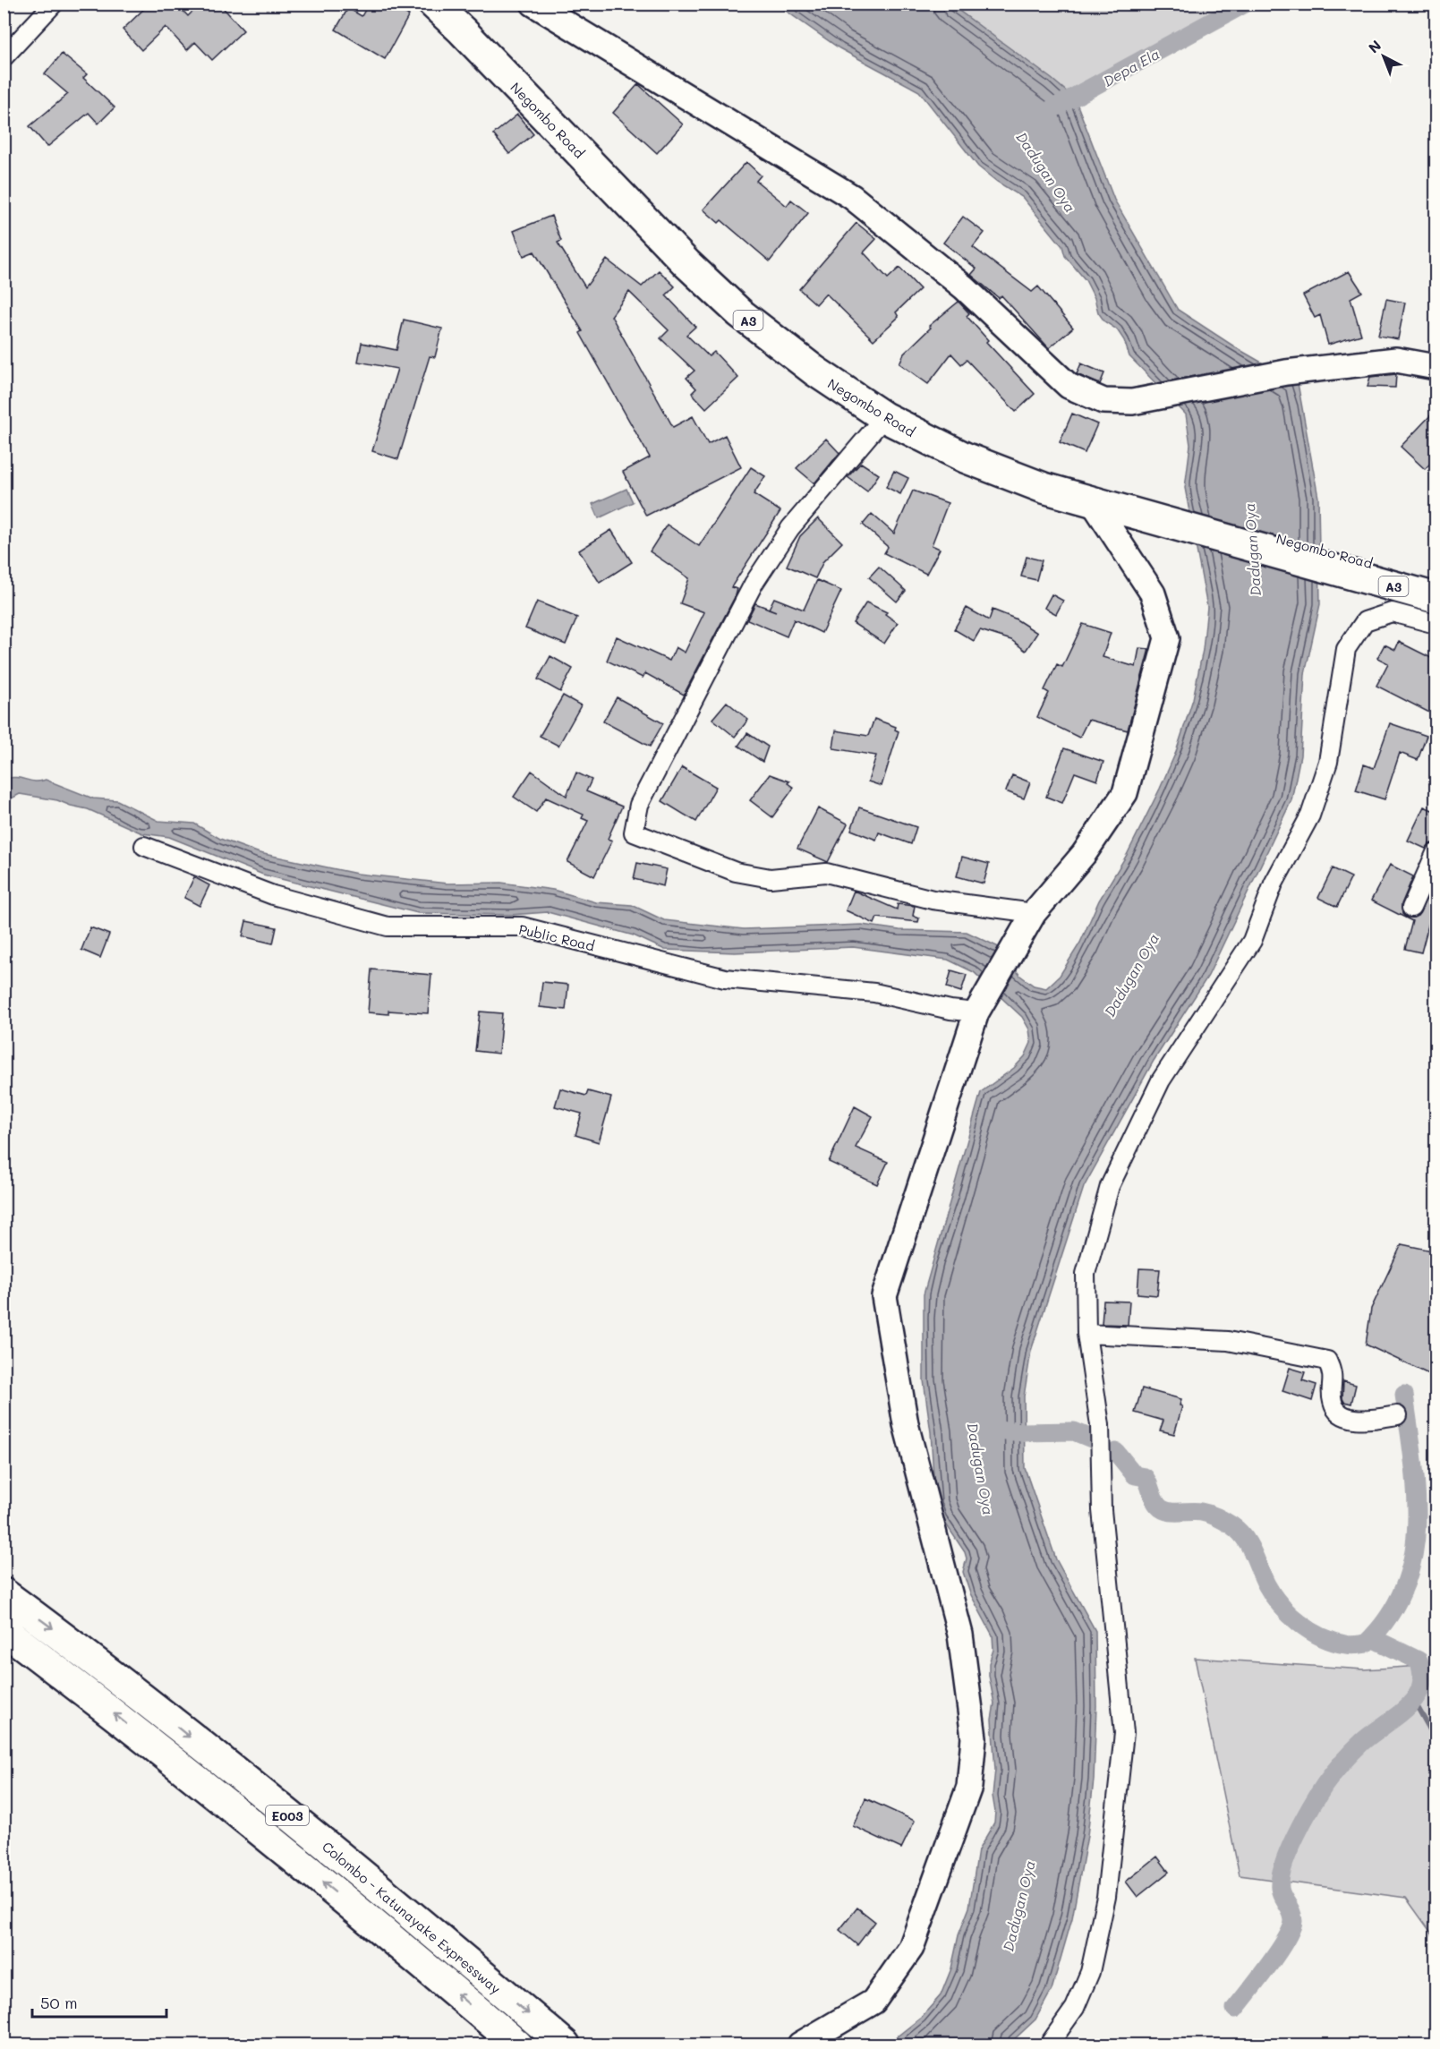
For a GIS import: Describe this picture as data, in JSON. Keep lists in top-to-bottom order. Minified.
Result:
{"streets":{"highway":["Negombo Road","A3","E003","Colombo - Katunayake Expressway"],"street":["Public Road"]},"water":["Depa Ela","Dadugan Oya"],"scale_bar":"50 m","north":"top left"}
